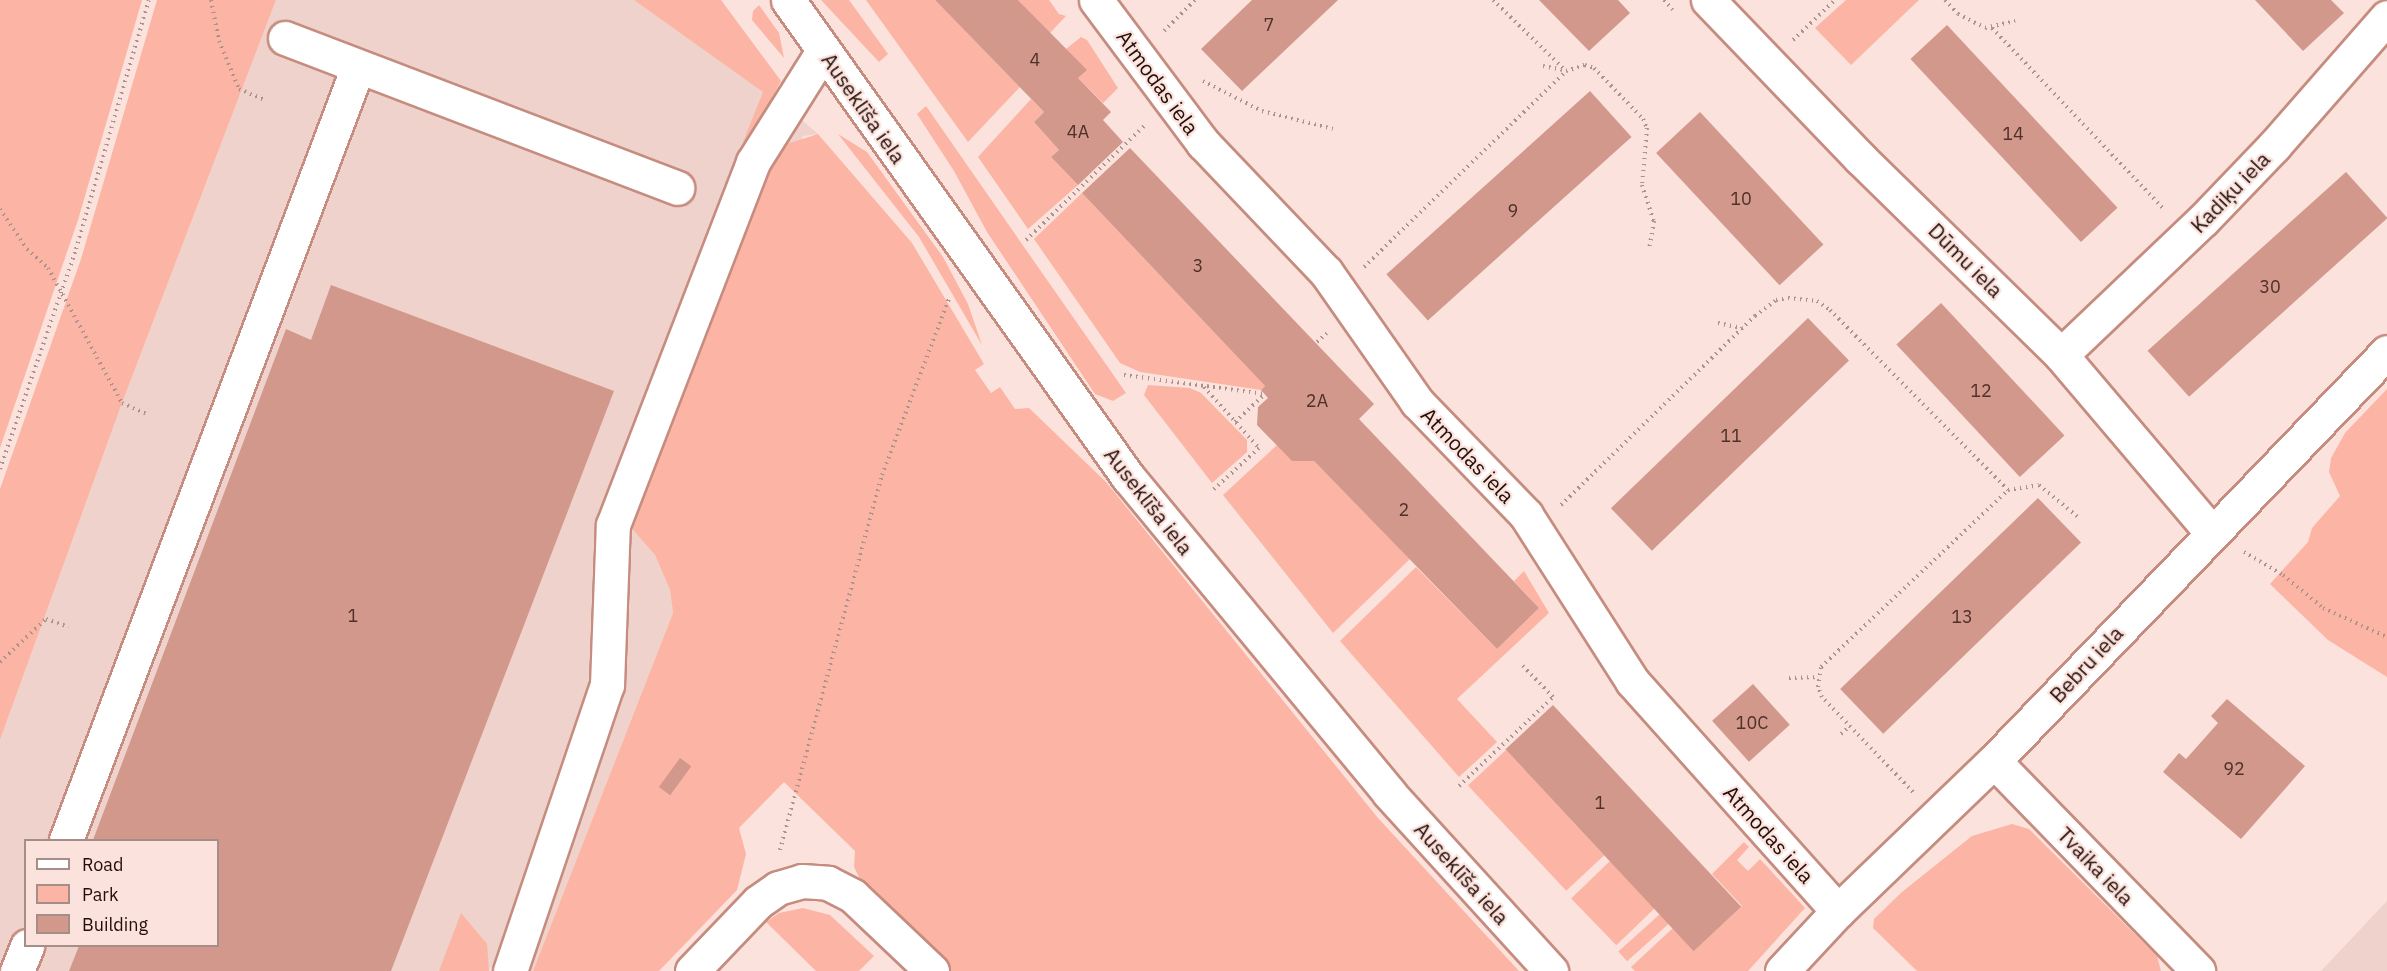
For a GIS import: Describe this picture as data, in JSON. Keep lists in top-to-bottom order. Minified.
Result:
{"streets":{"street":["Atmodas iela","Auseklīša iela","Kadiķu iela","Dūmu iela","Bebru iela","Tvaika iela"]},"crossings":[["Atmodas iela","Bebru iela"],["Kadiķu iela","Dūmu iela"],["Dūmu iela","Bebru iela"],["Bebru iela","Tvaika iela"]],"house_numbers":["7","4","4A","14","10","9","3","30","12","2A","11","2","1","13","10C","92","1"],"legend":["Road","Park","Building"]}
